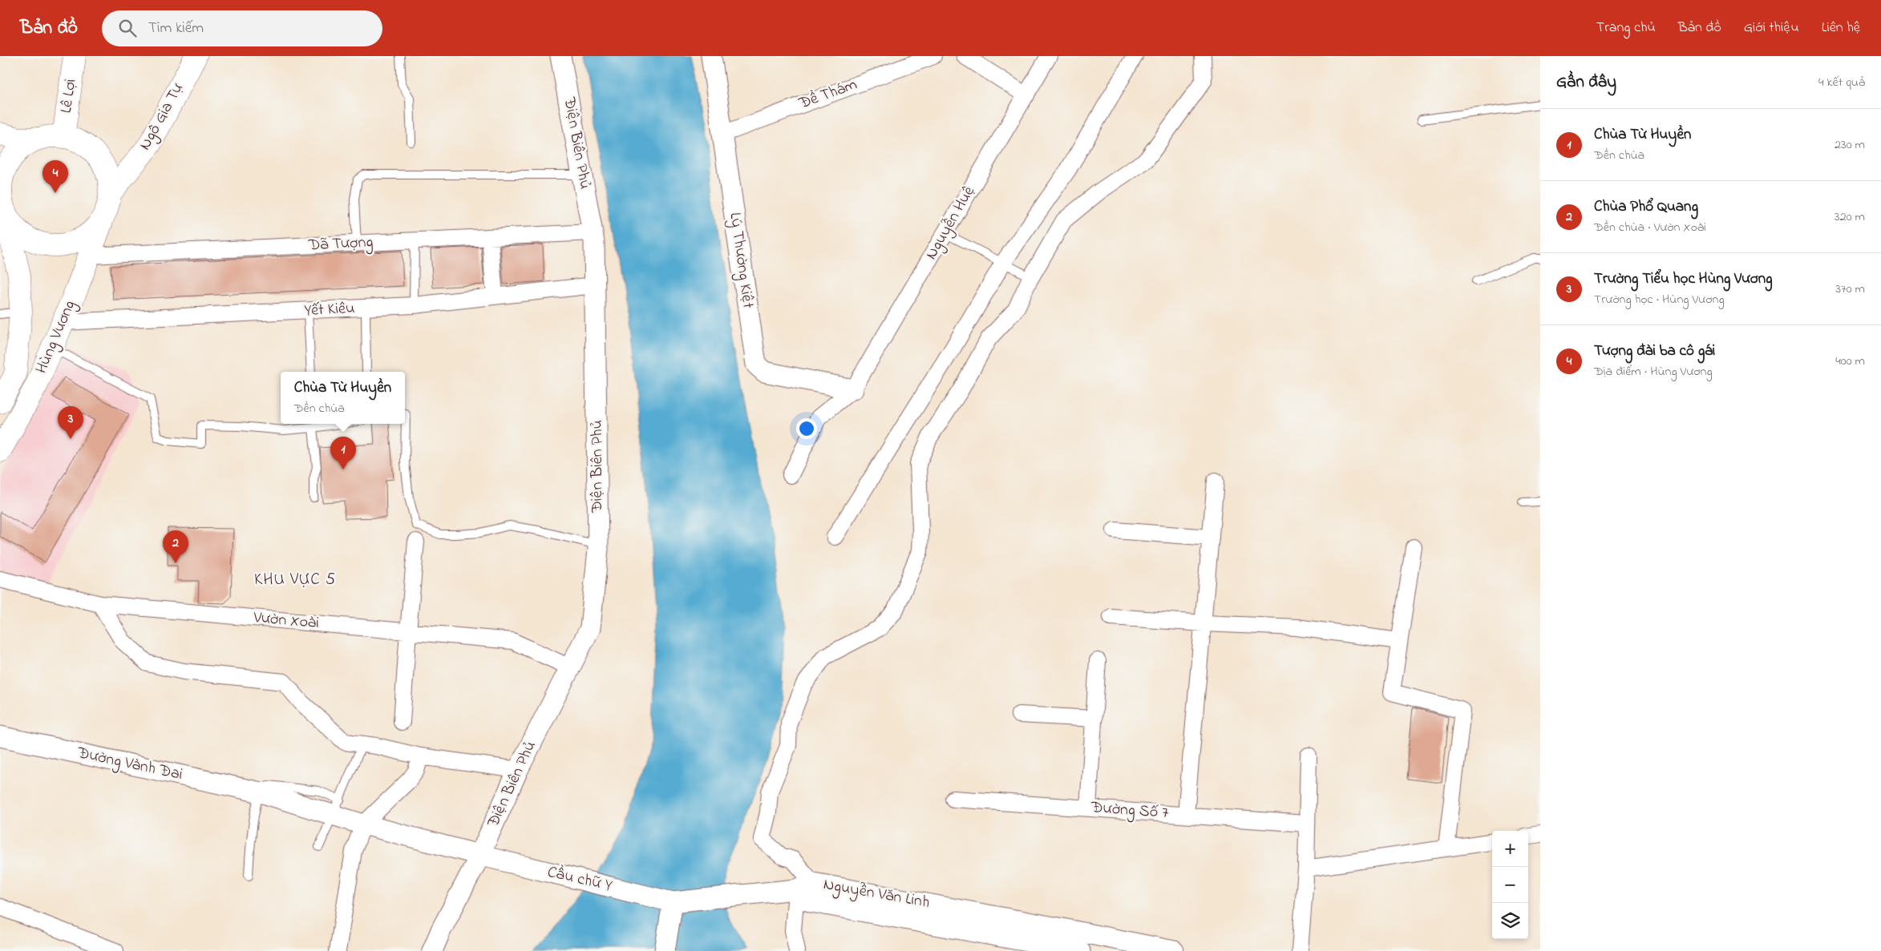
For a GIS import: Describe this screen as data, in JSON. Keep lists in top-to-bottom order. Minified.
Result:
{"streets":{"main road":["Lê Lợi","Ngô Gia Tự","Hùng Vương"],"street":["Đề Thám","Điện Biên Phủ","Nguyễn Huệ","Dã Tượng","Lý Thường Kiệt","Yết Kiêu","Vườn Xoài","Đường Vành Đai","Đường Số 7","Cầu chữ Y","Nguyễn Văn Linh"]},"crossings":[["Đề Thám","Lý Thường Kiệt"],["Lê Lợi","Ngô Gia Tự"],["Lê Lợi","Hùng Vương"],["Ngô Gia Tự","Hùng Vương"],["Điện Biên Phủ","Dã Tượng"],["Điện Biên Phủ","Yết Kiêu"],["Điện Biên Phủ","Vườn Xoài"],["Điện Biên Phủ","Cầu chữ Y"],["Nguyễn Huệ","Lý Thường Kiệt"],["Dã Tượng","Hùng Vương"],["Yết Kiêu","Hùng Vương"],["Đường Vành Đai","Cầu chữ Y"],["Cầu chữ Y","Nguyễn Văn Linh"]],"districts":["KHU VỰC 5"],"page":{"header":"Bản đồ","search":"Tìm kiếm","nav":["Trang chủ","Bản đồ","Giới thiệu","Liên hệ"],"heading":["Gần đây","4 kết quả"],"list":[{"mark":"1","name":"Chùa Từ Huyền","note":"Đền chùa","value":"230 m"},{"mark":"2","name":"Chùa Phổ Quang","note":"Đền chùa · Vườn Xoài","value":"320 m"},{"mark":"3","name":"Trường Tiểu học Hùng Vương","note":"Trường học · Hùng Vương","value":"370 m"},{"mark":"4","name":"Tượng đài ba cô gái","note":"Địa điểm · Hùng Vương","value":"400 m"}],"pins":["4","3","1","2"],"popup":["Chùa Từ Huyền","Đền chùa"],"map_buttons":["+","−"]}}
